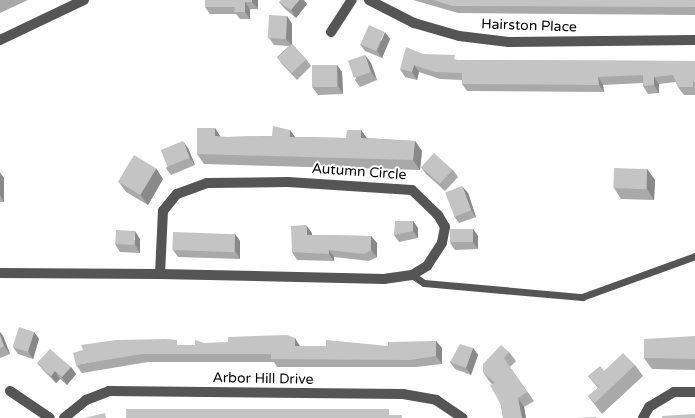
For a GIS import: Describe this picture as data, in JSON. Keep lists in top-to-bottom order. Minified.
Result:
{"streets":{"street":["Hairston Place","Autumn Circle","Arbor Hill Drive"]}}
